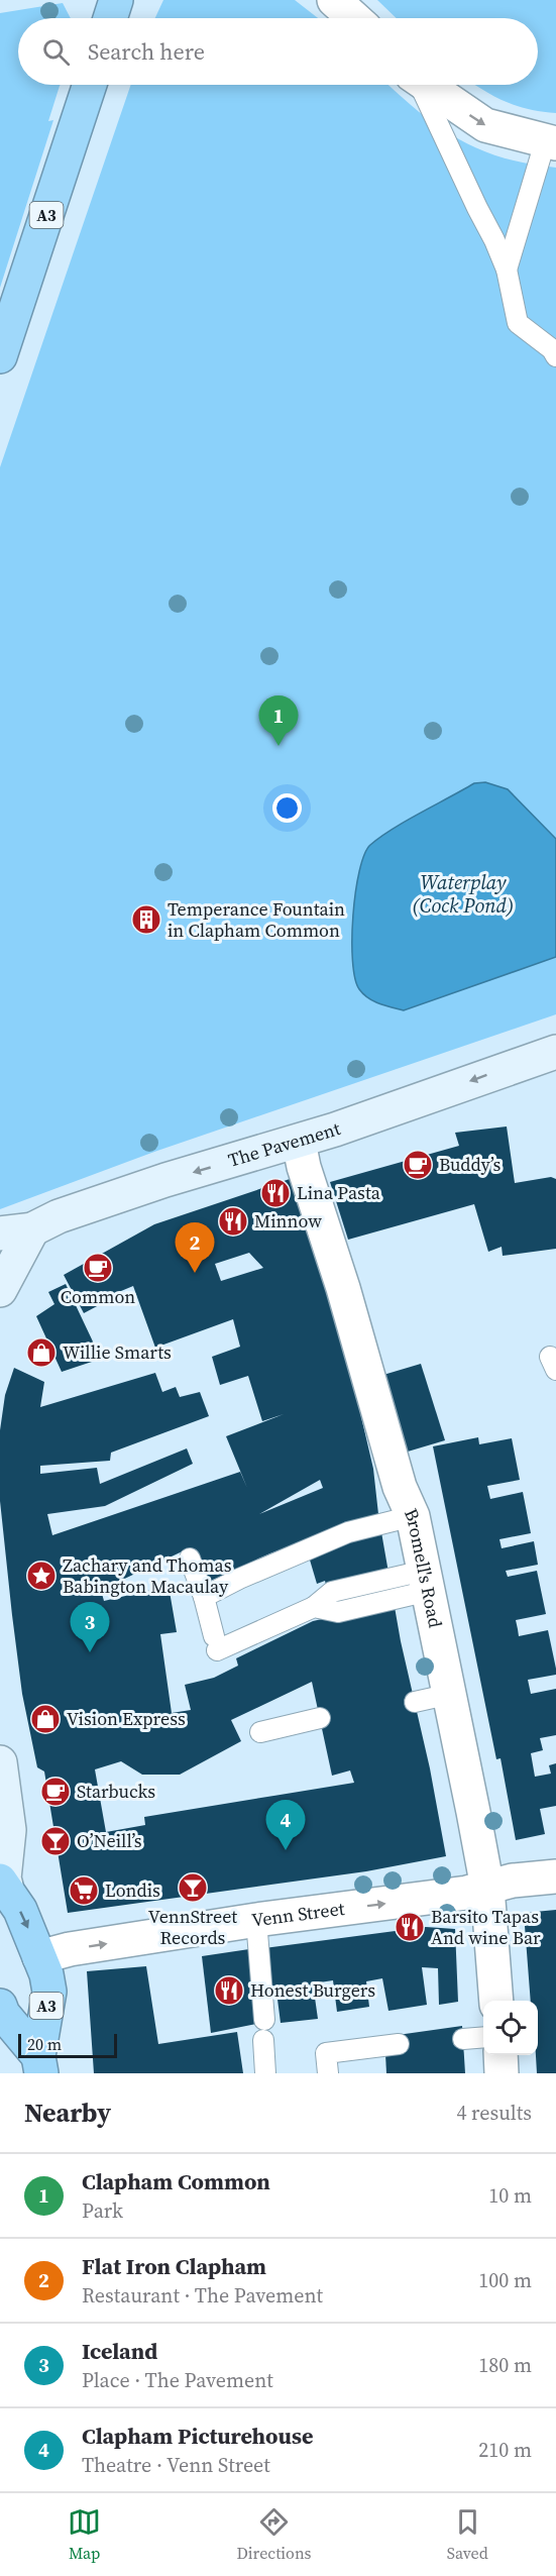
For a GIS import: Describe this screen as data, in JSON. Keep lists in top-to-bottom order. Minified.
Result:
{"streets":{"highway":["A3"],"main road":["The Pavement"],"street":["Bromell's Road","Venn Street"]},"crossings":[["A3","Venn Street"],["The Pavement","Bromell's Road"],["Bromell's Road","Venn Street"]],"one_way":["The Pavement","Venn Street"],"water":["Waterplay (Cock Pond)"],"places":{"building":["Temperance Fountain in Clapham Common"],"cafe":["Buddy’s","Common","Starbucks"],"restaurant":["Lina Pasta","Minnow","Barsito Tapas And wine Bar","Honest Burgers"],"shop":["Willie Smarts","Vision Express"],"place":["Zachary and Thomas Babington Macaulay"],"bar":["O’Neill’s","VennStreet Records"],"supermarket":["Londis"]},"scale_bar":"20 m","page":{"search":"Search here","pins":["1","2","3","4"],"scale":"20 m","heading":["Nearby","4 results"],"list":[{"mark":"1","name":"Clapham Common","note":"Park","value":"10 m"},{"mark":"2","name":"Flat Iron Clapham","note":"Restaurant · The Pavement","value":"100 m"},{"mark":"3","name":"Iceland","note":"Place · The Pavement","value":"180 m"},{"mark":"4","name":"Clapham Picturehouse","note":"Theatre · Venn Street","value":"210 m"}],"nav":["Map","Directions","Saved"]}}
